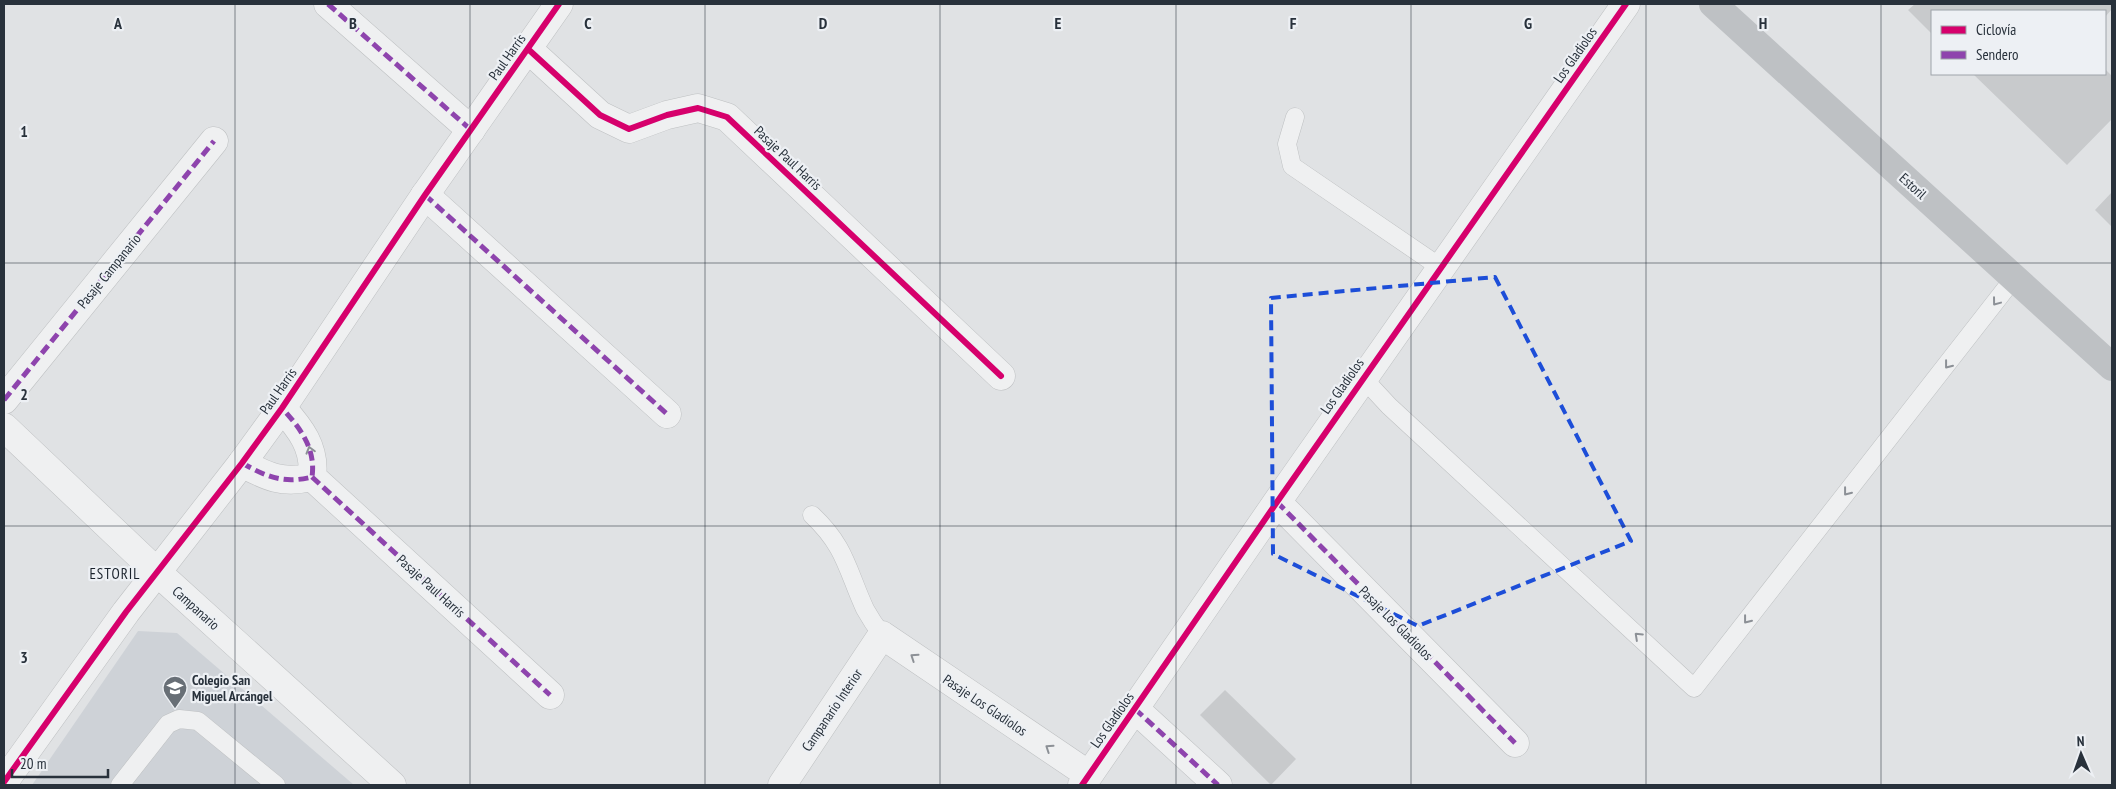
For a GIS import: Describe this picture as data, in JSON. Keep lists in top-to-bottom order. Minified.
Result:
{"streets":{"main road":["Estoril"],"street":["Los Gladiolos","Paul Harris","Pasaje Paul Harris","Pasaje Campanario","Campanario","Pasaje Los Gladiolos","Campanario Interior"]},"crossings":[["Los Gladiolos","Pasaje Los Gladiolos"],["Paul Harris","Pasaje Paul Harris"],["Paul Harris","Campanario"],["Pasaje Los Gladiolos","Campanario Interior"]],"one_way":["Pasaje Los Gladiolos"],"districts":["ESTORIL"],"places":{"school or university":["Colegio San Miguel Arcángel"]},"legend":["Ciclovía","Sendero"],"scale_bar":"20 m","north":"top","grid":{"columns":["A","B","C","D","E","F","G","H"],"rows":["1","2","3"]}}
